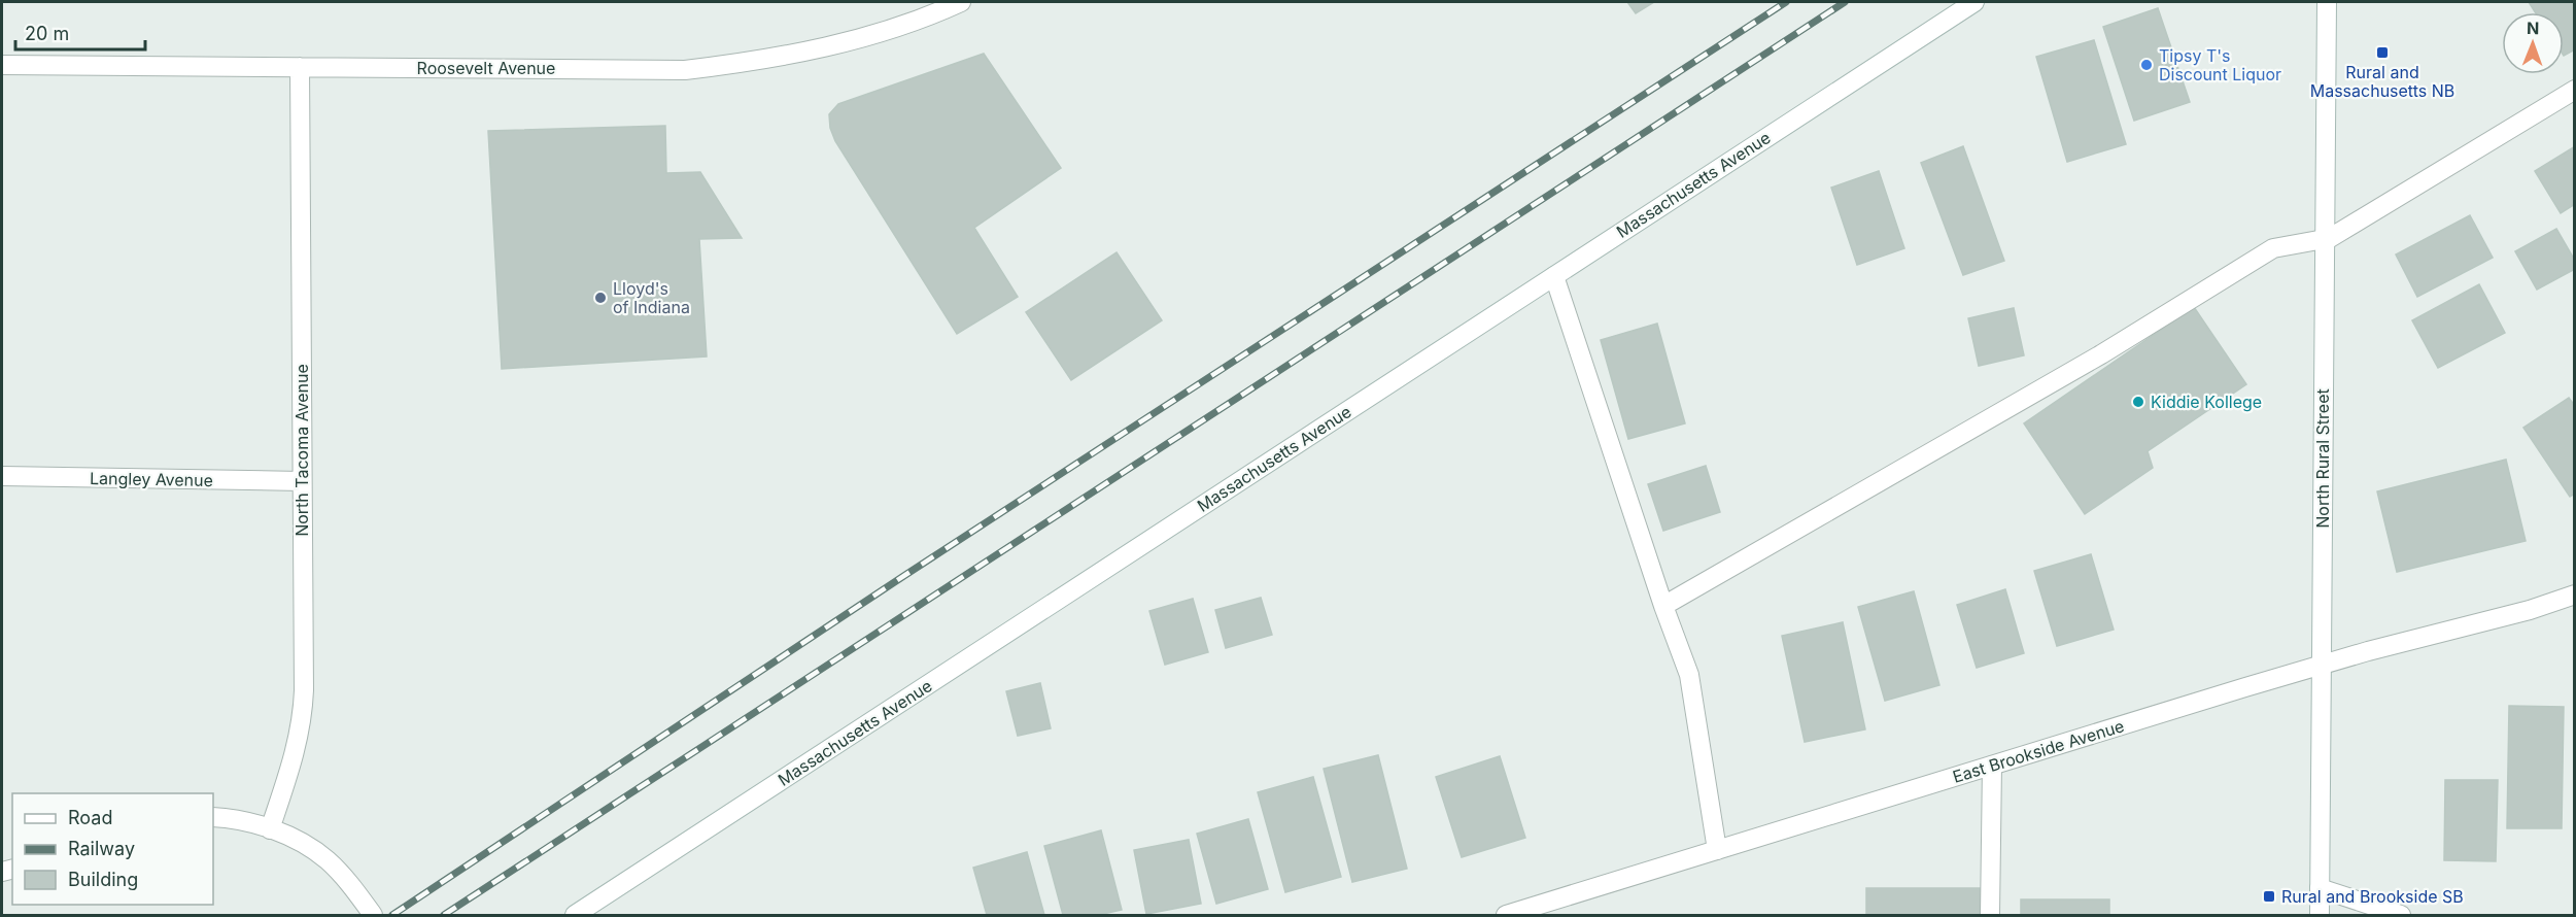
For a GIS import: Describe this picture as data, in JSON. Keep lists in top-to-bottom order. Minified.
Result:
{"streets":{"street":["Roosevelt Avenue","Massachusetts Avenue","North Tacoma Avenue","North Rural Street","Langley Avenue","East Brookside Avenue"]},"crossings":[["Roosevelt Avenue","North Tacoma Avenue"],["North Tacoma Avenue","Langley Avenue"],["North Rural Street","East Brookside Avenue"]],"places":{"transit":["Rural and Massachusetts NB","Rural and Brookside SB"],"other":["Tipsy T's Discount Liquor","Lloyd's of Indiana","Kiddie Kollege"]},"legend":["Road","Railway","Building"],"scale_bar":"20 m","north":"top"}
